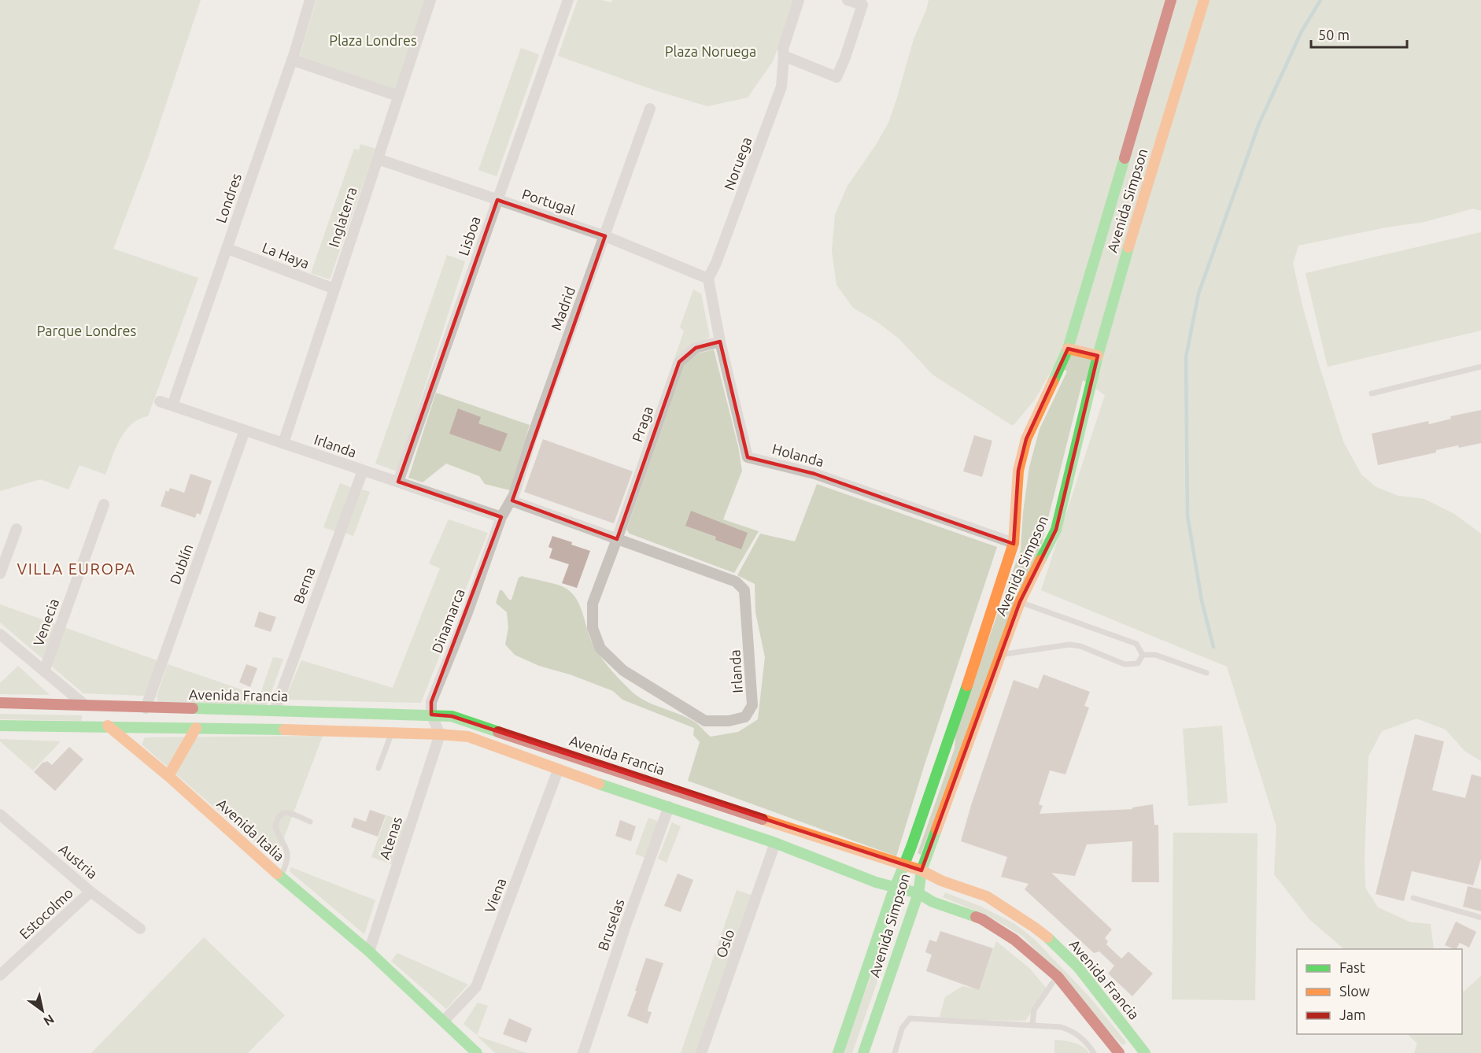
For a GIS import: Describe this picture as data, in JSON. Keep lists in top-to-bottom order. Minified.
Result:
{"streets":{"main road":["Avenida Simpson","Avenida Francia","Avenida Italia"],"street":["Noruega","Londres","Portugal","Inglaterra","Lisboa","La Haya","Madrid","Praga","Irlanda","Holanda","Dublín","Berna","Dinamarca","Venecia","Atenas","Austria","Viena","Estocolmo","Bruselas","Oslo"]},"crossings":[["Noruega","Portugal"],["Noruega","Holanda"],["Londres","La Haya"],["Londres","Irlanda"],["Avenida Simpson","Holanda"],["Avenida Simpson","Avenida Francia"],["Portugal","Inglaterra"],["Portugal","Lisboa"],["Portugal","Madrid"],["Portugal","Holanda"],["Inglaterra","La Haya"],["Inglaterra","Irlanda"],["Lisboa","Irlanda"],["Madrid","Irlanda"],["Madrid","Dinamarca"],["Praga","Irlanda"],["Praga","Holanda"],["Irlanda","Dublín"],["Irlanda","Berna"],["Irlanda","Dinamarca"],["Dublín","Avenida Francia"],["Berna","Avenida Francia"],["Dinamarca","Avenida Francia"],["Venecia","Avenida Italia"],["Avenida Francia","Avenida Italia"],["Avenida Italia","Atenas"],["Avenida Italia","Viena"],["Austria","Estocolmo"]],"districts":["VILLA EUROPA"],"parks":["Plaza Londres","Plaza Noruega","Parque Londres"],"legend":["Fast","Slow","Jam"],"scale_bar":"50 m","north":"bottom right"}
